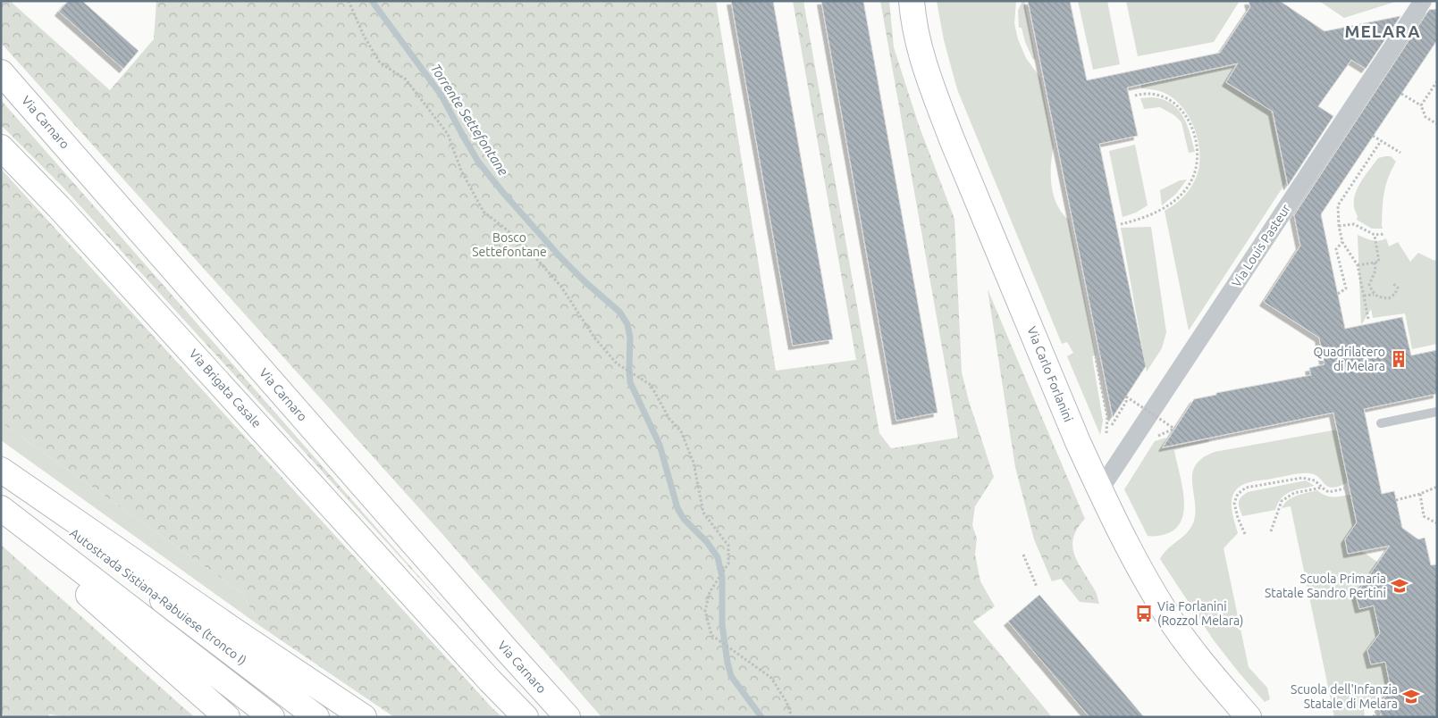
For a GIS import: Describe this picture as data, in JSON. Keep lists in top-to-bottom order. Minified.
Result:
{"streets":{"main road":["Via Carnaro","Via Carlo Forlanini","Via Brigata Casale","Autostrada Sistiana-Rabuiese (tronco I)"],"street":["Via Louis Pasteur"]},"crossings":[["Via Louis Pasteur","Via Carlo Forlanini"]],"districts":["MELARA"],"water":["Torrente Settefontane"],"parks":["Bosco Settefontane"],"places":{"building":["Quadrilatero di Melara"],"school or university":["Scuola Primaria Statale Sandro Pertini","Scuola dell'Infanzia Statale di Melara"],"bus stop":["Via Forlanini (Rozzol Melara)"]}}
